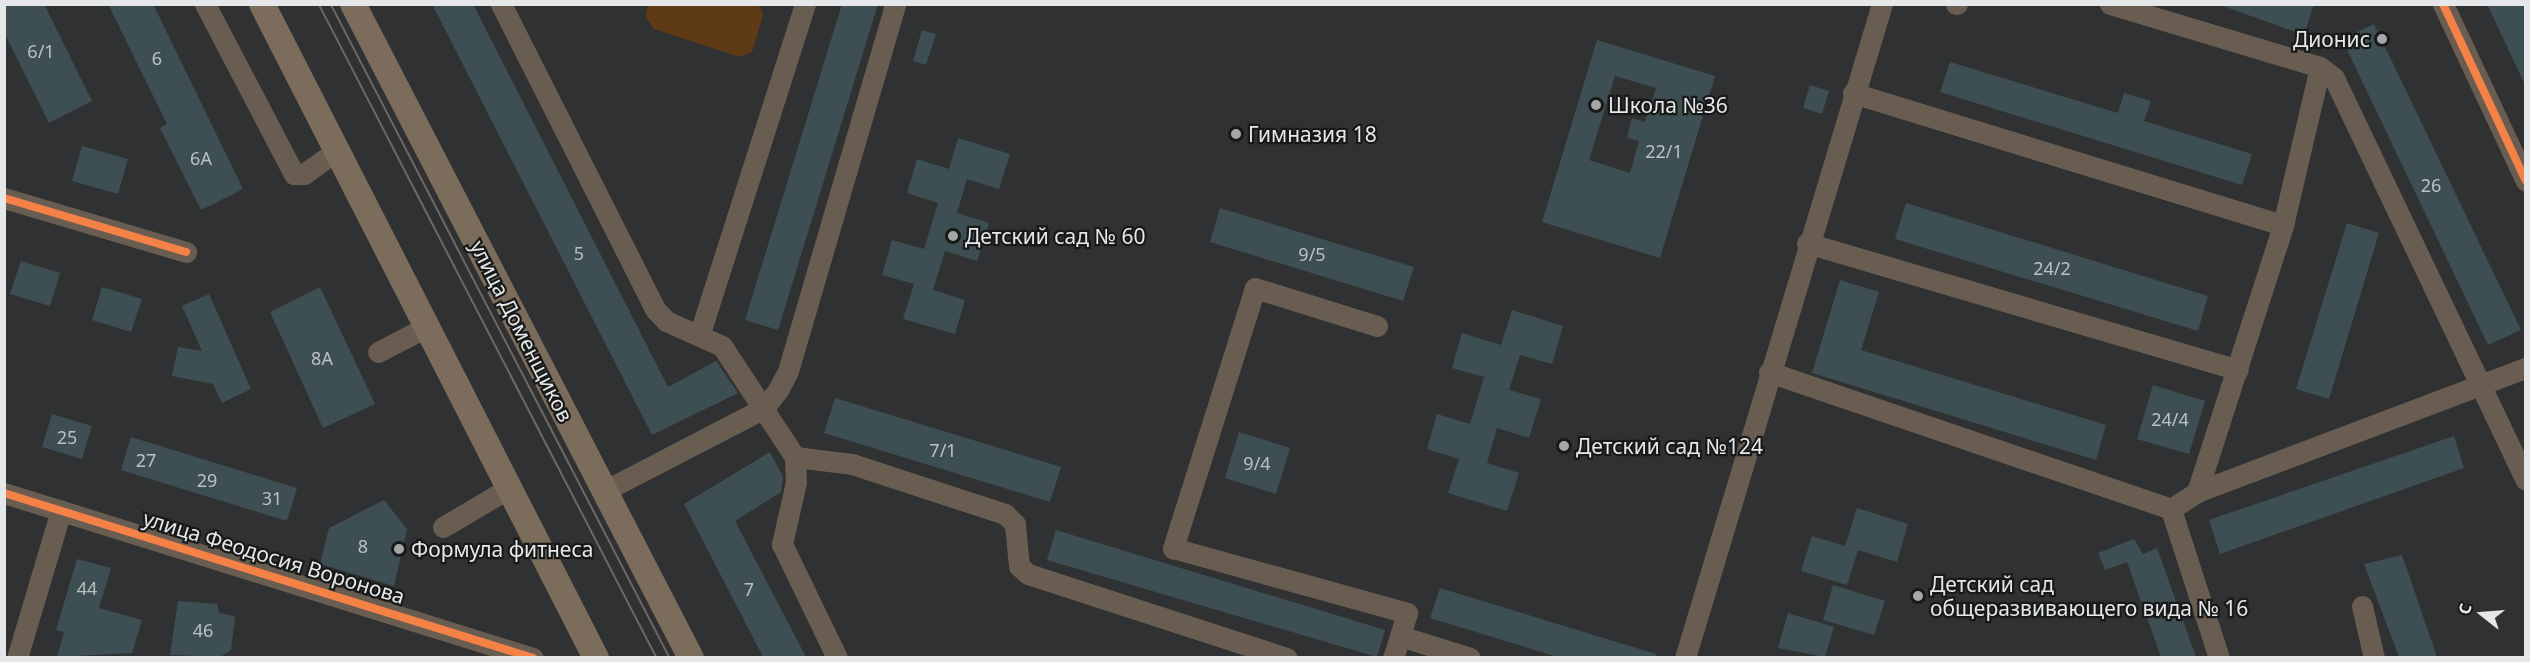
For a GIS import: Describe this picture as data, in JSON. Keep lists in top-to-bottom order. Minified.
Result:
{"streets":{"main road":["улица Доменщиков"],"street":["улица Феодосия Воронова"]},"places":["Дионис","Школа №36","Гимназия 18","Детский сад № 60","Детский сад №124","Формула фитнеса","Детский сад общеразвивающего вида № 16"],"house_numbers":["6/1","6","22/1","6А","26","5","9/5","24/2","8А","24/4","25","7/1","27","9/4","29","31","8","44","7","46"],"north":"left"}
